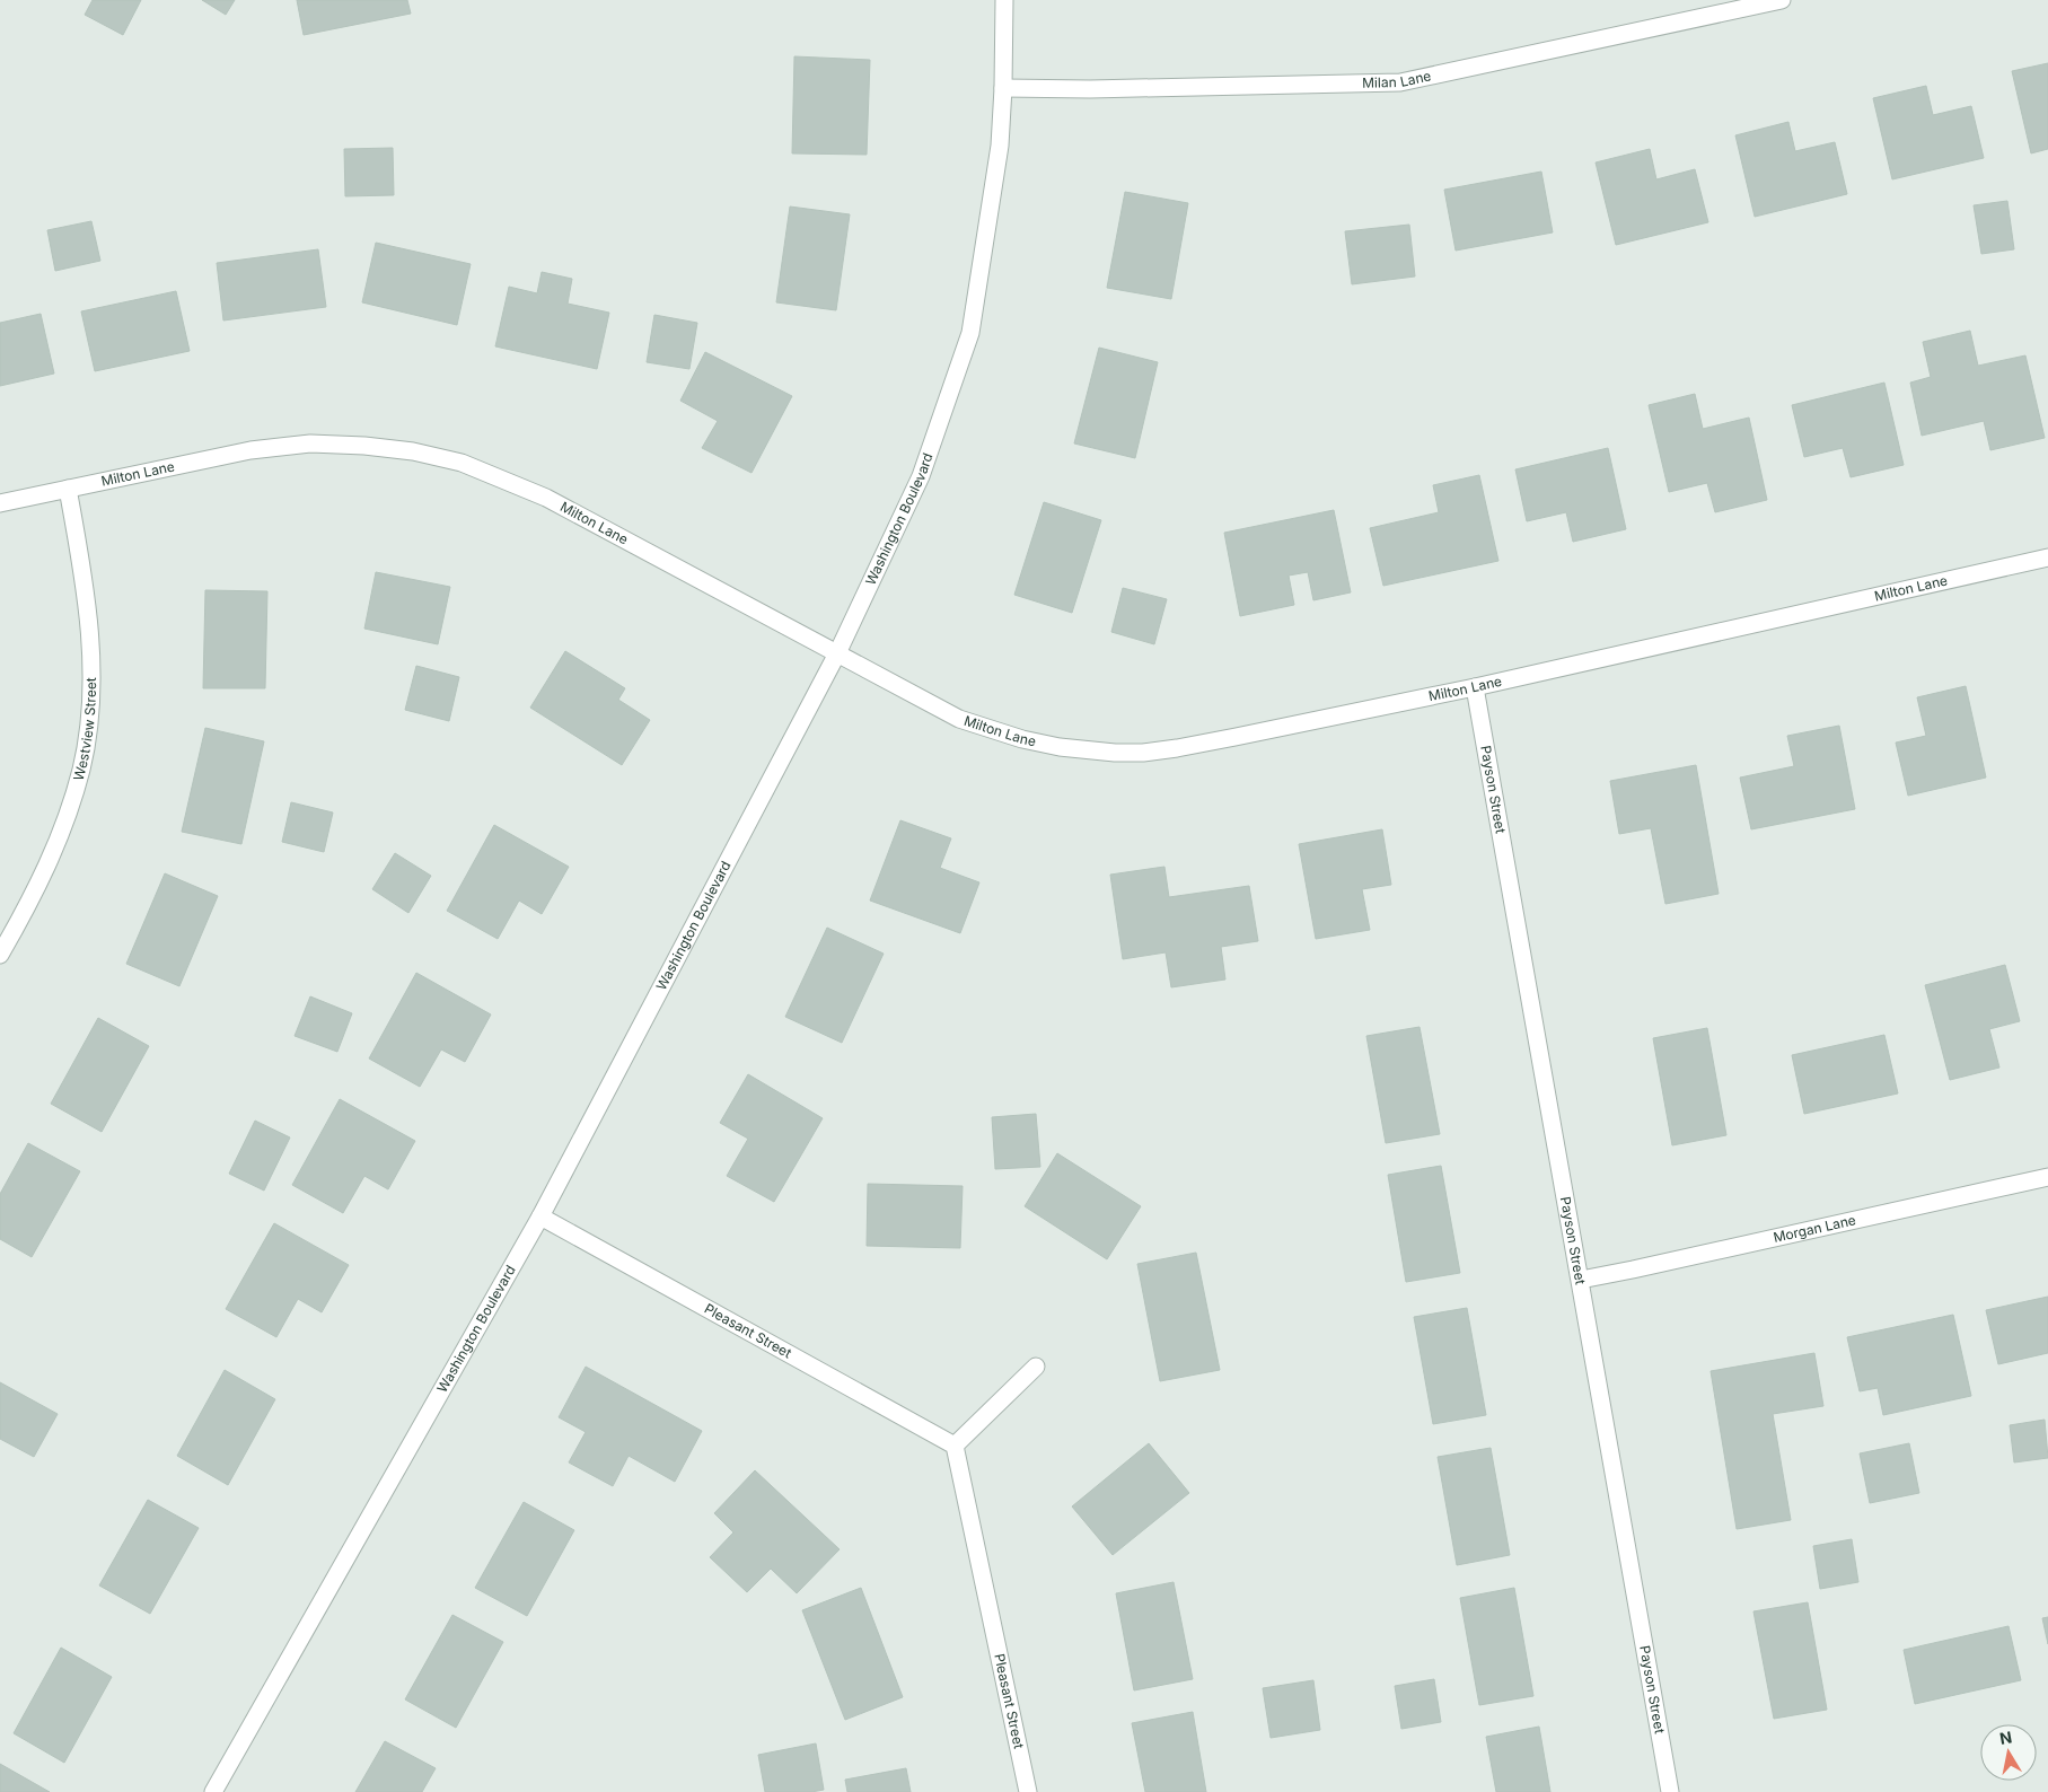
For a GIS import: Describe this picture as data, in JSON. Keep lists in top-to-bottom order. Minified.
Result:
{"streets":{"street":["Milan Lane","Milton Lane","Washington Boulevard","Westview Street","Payson Street","Morgan Lane","Pleasant Street"]},"crossings":[["Milan Lane","Washington Boulevard"],["Milton Lane","Washington Boulevard"],["Milton Lane","Westview Street"],["Milton Lane","Payson Street"],["Washington Boulevard","Pleasant Street"],["Payson Street","Morgan Lane"]],"north":"top"}
